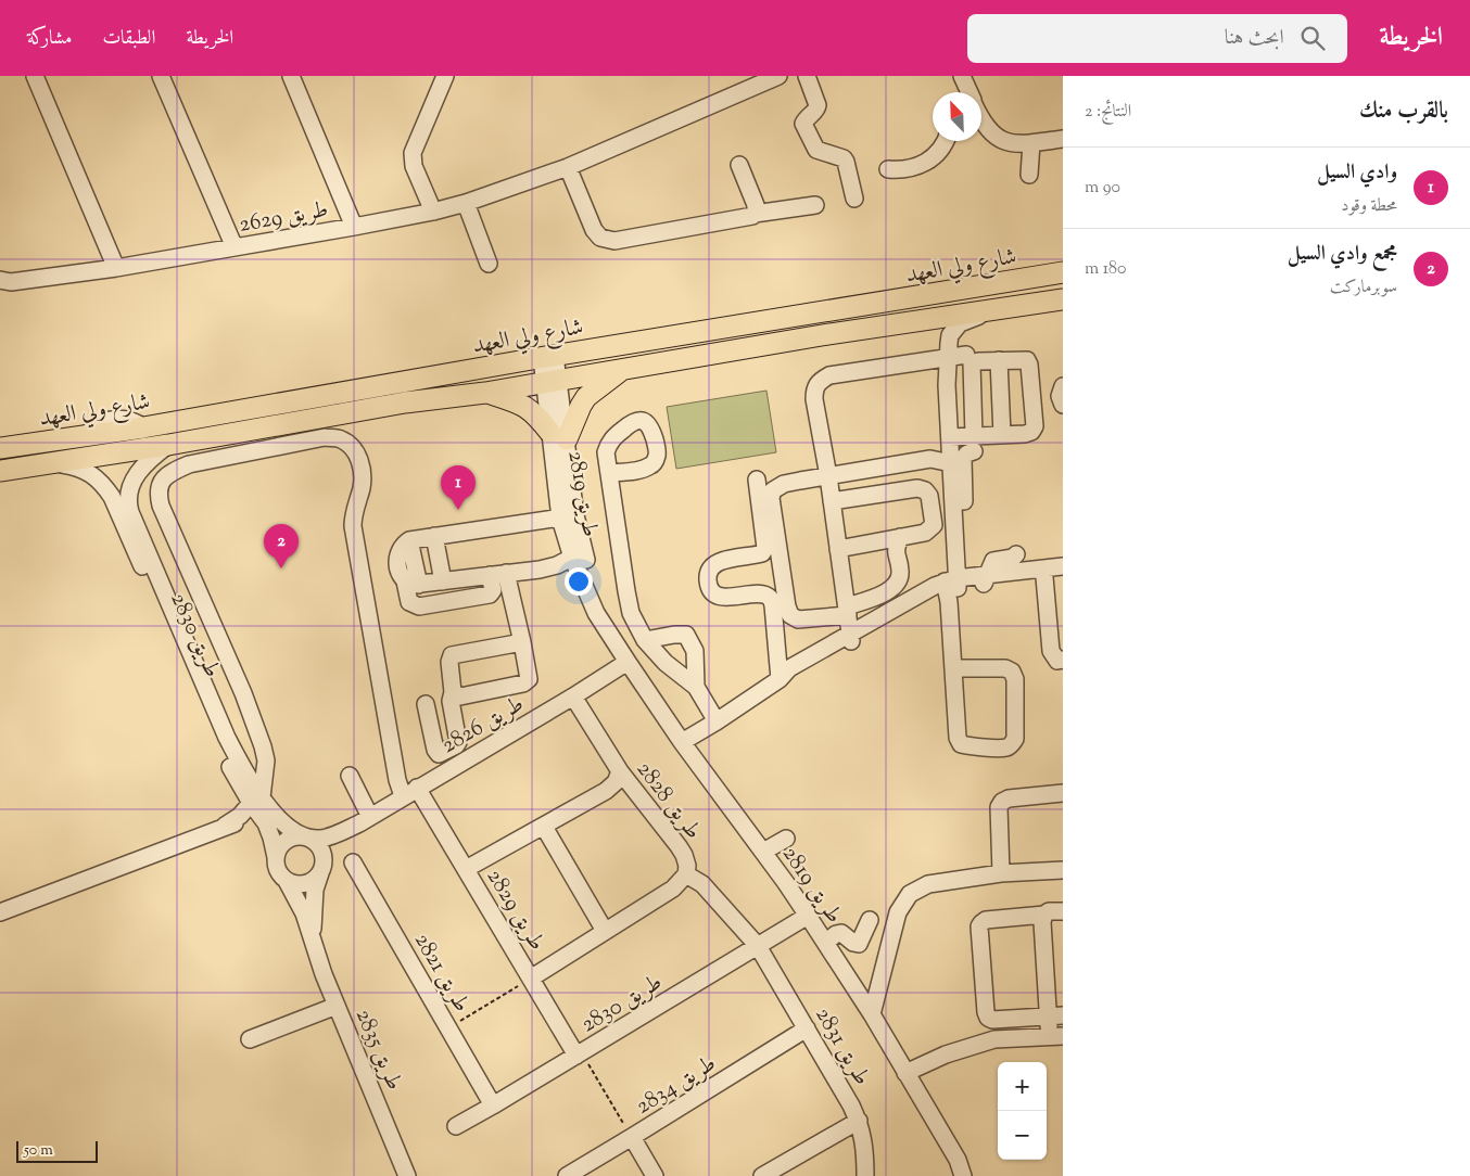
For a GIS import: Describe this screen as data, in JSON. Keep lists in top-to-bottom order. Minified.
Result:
{"streets":{"main road":["شارع ولي العهد"],"street":["طريق 2629","طريق 2819","طريق 2830","طريق 2826","طريق 2828","طريق 2829","طريق 2821","طريق 2831","طريق 2835","طريق 2834"]},"crossings":[["شارع ولي العهد","طريق 2819"],["شارع ولي العهد","طريق 2830"],["طريق 2819","طريق 2830"],["طريق 2819","طريق 2826"],["طريق 2830","طريق 2826"],["طريق 2830","طريق 2829"],["طريق 2830","طريق 2821"],["طريق 2830","طريق 2831"],["طريق 2830","طريق 2835"],["طريق 2826","طريق 2828"],["طريق 2826","طريق 2829"],["طريق 2826","طريق 2835"],["طريق 2828","طريق 2829"],["طريق 2828","طريق 2831"],["طريق 2831","طريق 2834"]],"scale_bar":"50 m","north":"top left","page":{"header":"الخريطة","search":"ابحث هنا","nav":["الخريطة","الطبقات","مشاركة"],"heading":["بالقرب منك","النتائج: 2"],"list":[{"mark":"1","name":"وادي السيل","note":"محطة وقود","value":"90 m"},{"mark":"2","name":"مجمع وادي السيل","note":"سوبرماركت","value":"180 m"}],"pins":["1","2"],"map_buttons":["+","−"],"scale":"50 m"}}
